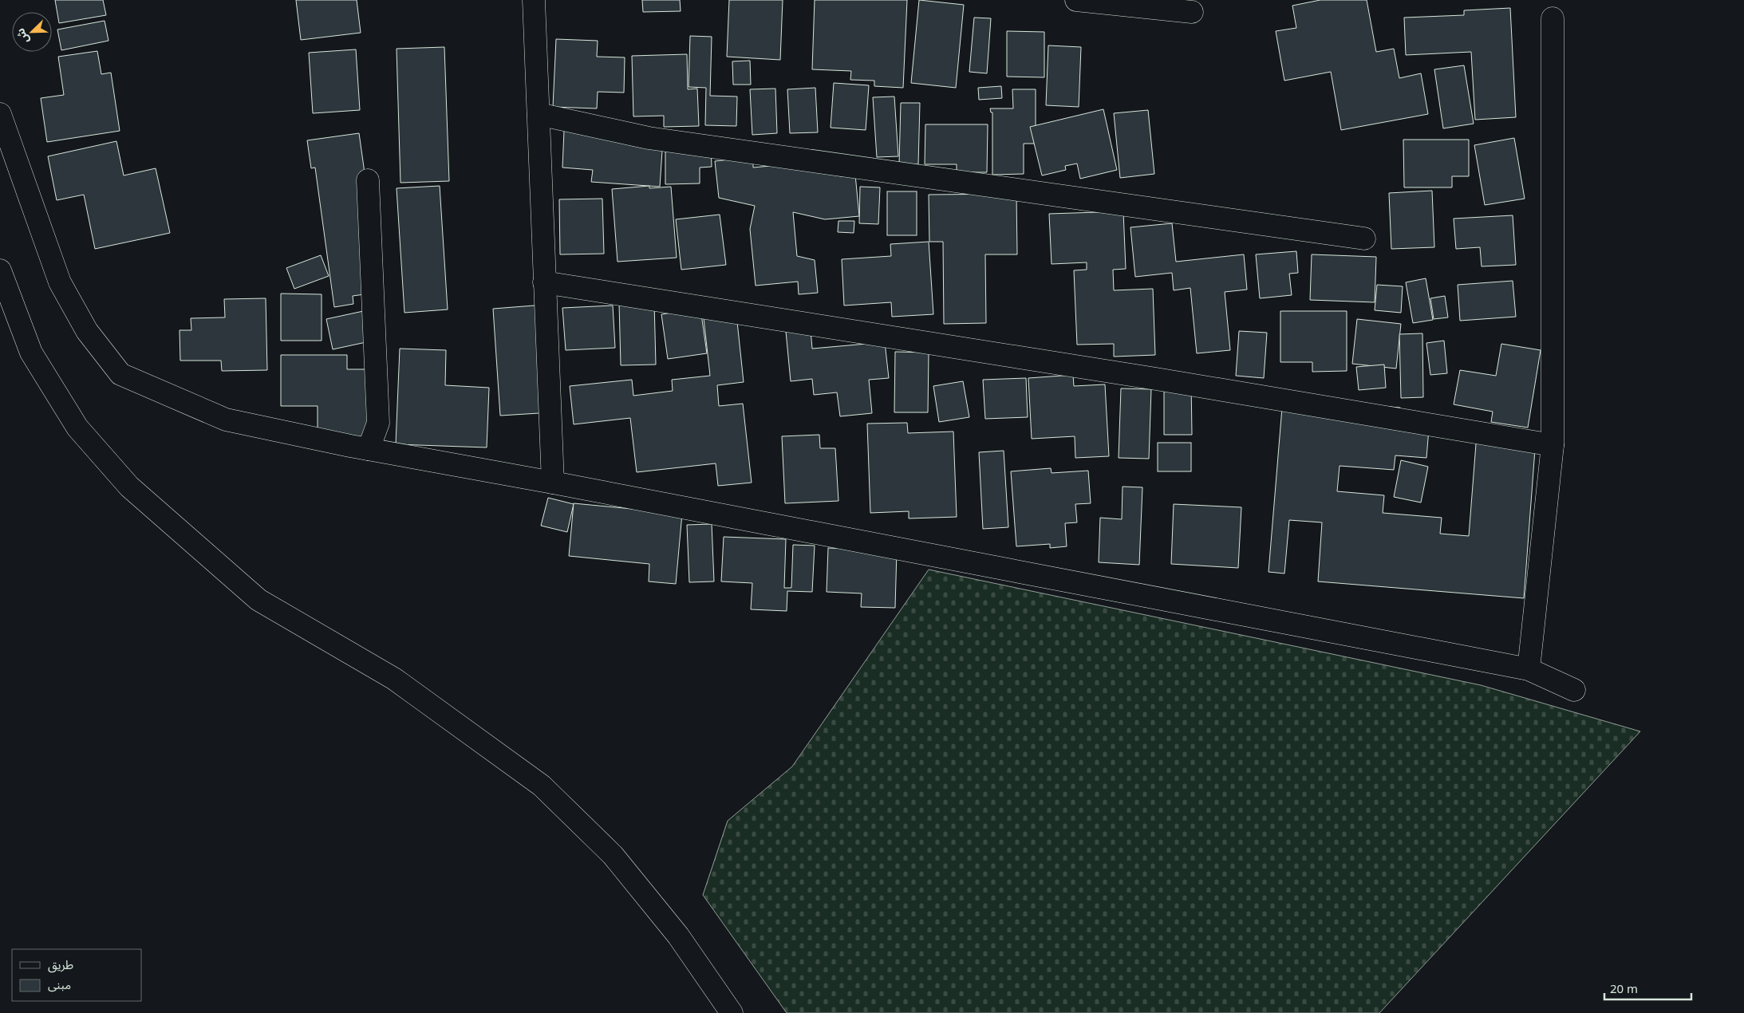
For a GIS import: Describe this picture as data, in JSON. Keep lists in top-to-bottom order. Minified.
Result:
{"legend":["طريق","مبنى"],"scale_bar":"20 m","north":"bottom left"}
